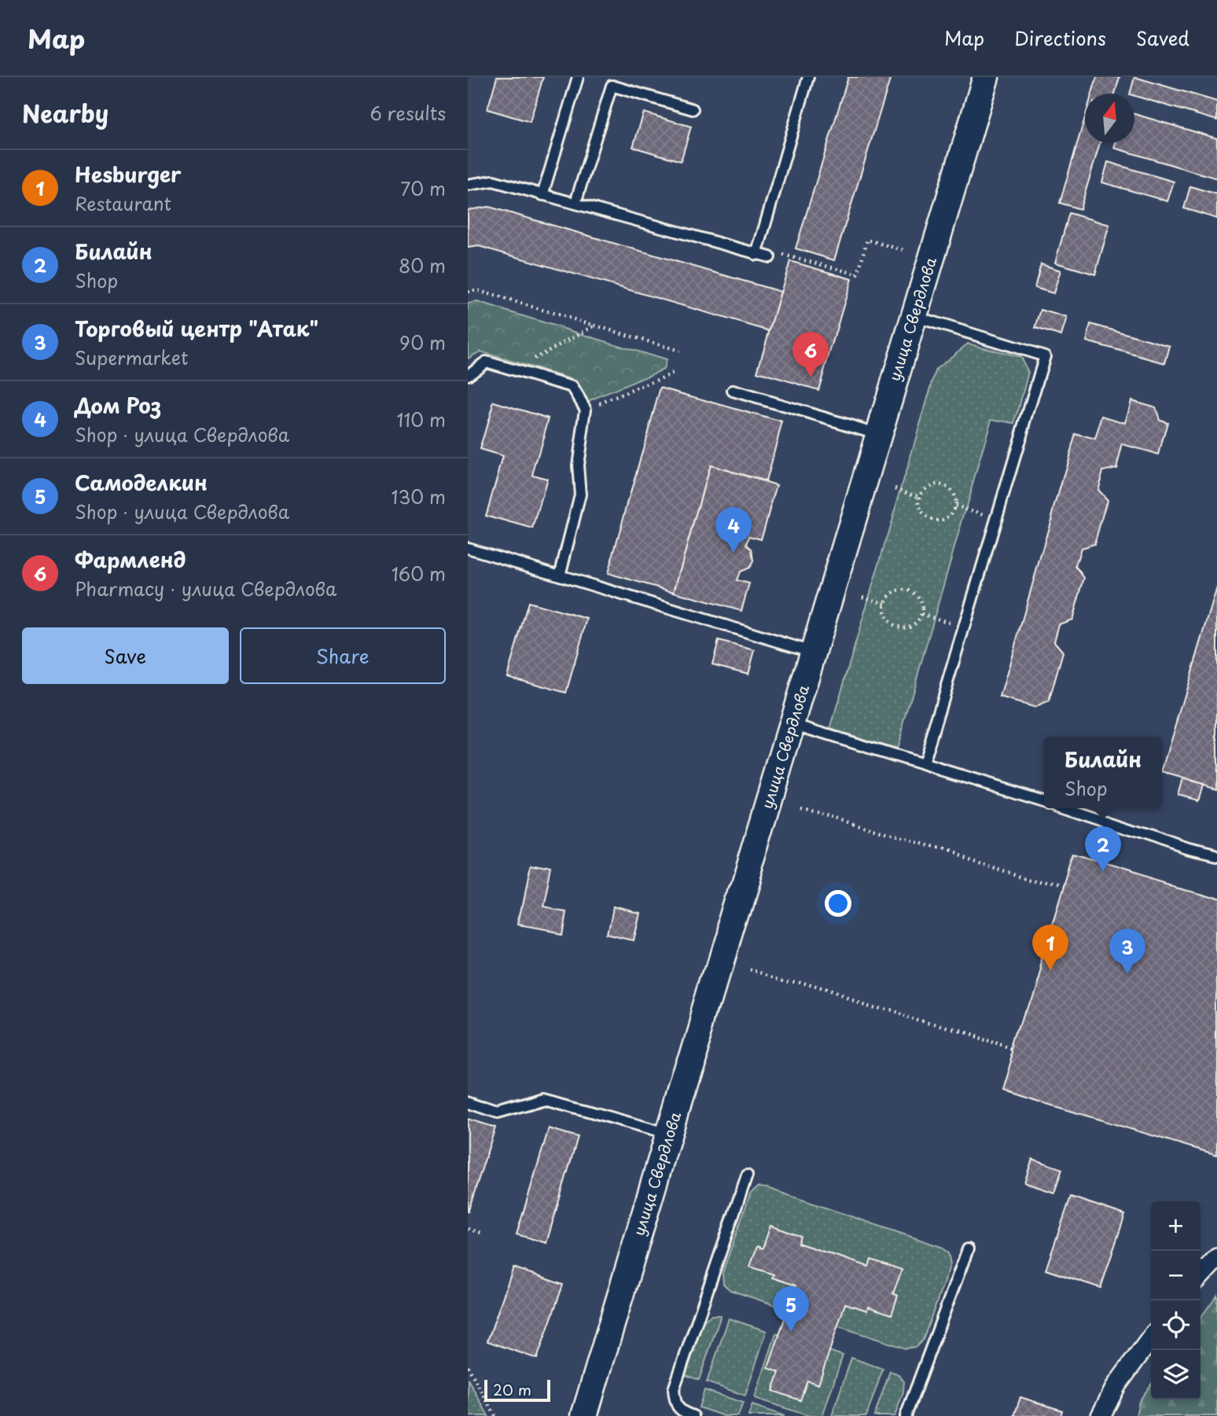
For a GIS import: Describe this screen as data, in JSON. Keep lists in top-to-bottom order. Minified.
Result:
{"streets":{"main road":["улица Свердлова"]},"scale_bar":"20 m","north":"top","page":{"header":"Map","nav":["Map","Directions","Saved"],"heading":["Nearby","6 results"],"list":[{"mark":"1","name":"Hesburger","note":"Restaurant","value":"70 m"},{"mark":"2","name":"Билайн","note":"Shop","value":"80 m"},{"mark":"3","name":"Торговый центр \"Атак\"","note":"Supermarket","value":"90 m"},{"mark":"4","name":"Дом Роз","note":"Shop · улица Свердлова","value":"110 m"},{"mark":"5","name":"Самоделкин","note":"Shop · улица Свердлова","value":"130 m"},{"mark":"6","name":"Фармленд","note":"Pharmacy · улица Свердлова","value":"160 m"}],"pins":["6","4","2","1","3","5"],"buttons":["Save","Share"],"popup":["Билайн","Shop"],"map_buttons":["+","−"],"scale":"20 m"}}
